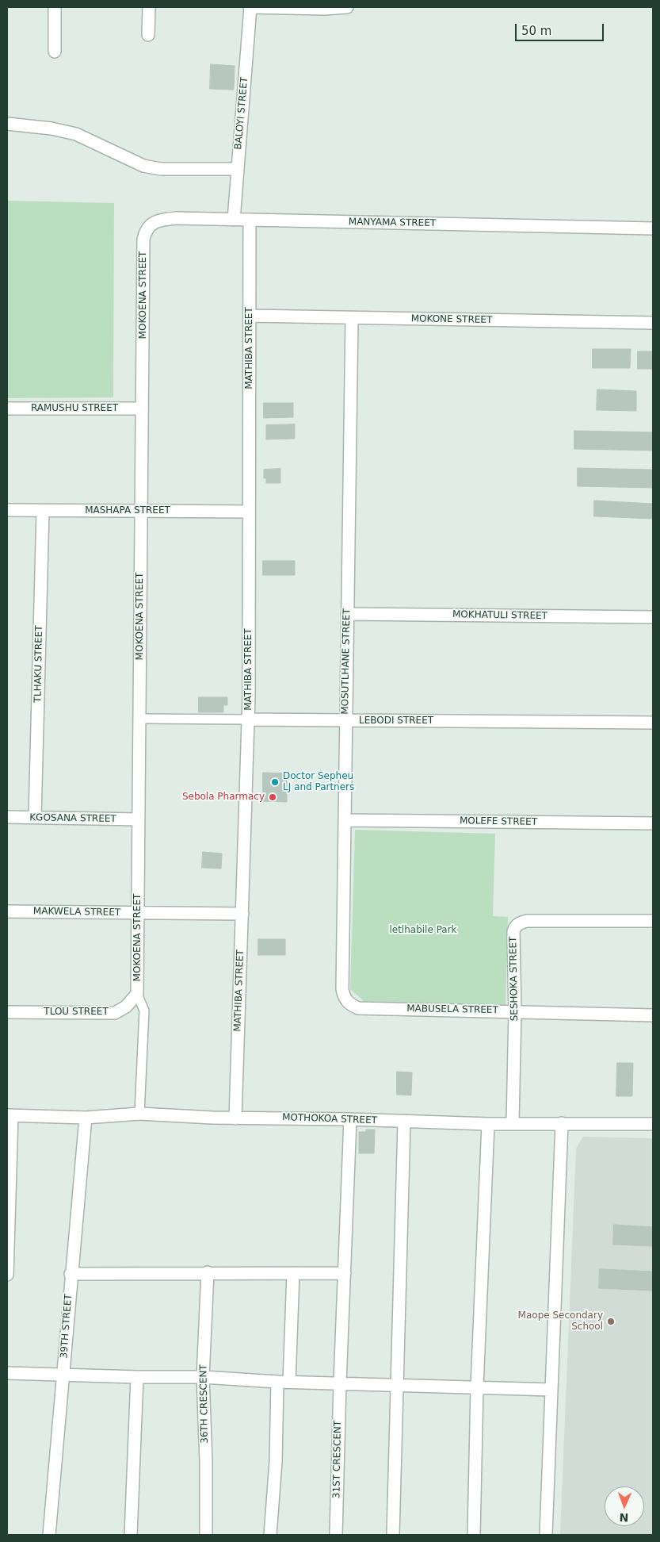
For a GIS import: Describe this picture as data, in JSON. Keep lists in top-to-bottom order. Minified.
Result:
{"streets":{"street":["BALOYI STREET","MANYAMA STREET","MOKOENA STREET","MOKONE STREET","MATHIBA STREET","RAMUSHU STREET","MASHAPA STREET","MOKHATULI STREET","MOSUTLHANE STREET","TLHAKU STREET","LEBODI STREET","KGOSANA STREET","MOLEFE STREET","MAKWELA STREET","SESHOKA STREET","MABUSELA STREET","TLOU STREET","MOTHOKOA STREET","39TH STREET","36TH CRESCENT","31ST CRESCENT"]},"crossings":[["BALOYI STREET","MANYAMA STREET"],["MANYAMA STREET","MOKOENA STREET"],["MANYAMA STREET","MATHIBA STREET"],["MOKOENA STREET","RAMUSHU STREET"],["MOKOENA STREET","MASHAPA STREET"],["MOKOENA STREET","LEBODI STREET"],["MOKOENA STREET","KGOSANA STREET"],["MOKOENA STREET","MAKWELA STREET"],["MOKOENA STREET","TLOU STREET"],["MOKONE STREET","MATHIBA STREET"],["MOKONE STREET","MOSUTLHANE STREET"],["MATHIBA STREET","MASHAPA STREET"],["MATHIBA STREET","LEBODI STREET"],["MATHIBA STREET","MAKWELA STREET"],["MATHIBA STREET","MOTHOKOA STREET"],["MASHAPA STREET","TLHAKU STREET"],["MOKHATULI STREET","MOSUTLHANE STREET"],["MOSUTLHANE STREET","LEBODI STREET"],["MOSUTLHANE STREET","MOLEFE STREET"],["MOSUTLHANE STREET","MABUSELA STREET"],["TLHAKU STREET","KGOSANA STREET"],["SESHOKA STREET","MABUSELA STREET"],["SESHOKA STREET","MOTHOKOA STREET"],["MOTHOKOA STREET","39TH STREET"],["MOTHOKOA STREET","31ST CRESCENT"]],"parks":["letlhabile Park"],"places":["Doctor Sepheu LJ and Partners","Sebola Pharmacy","Maope Secondary School"],"scale_bar":"50 m","north":"bottom"}
